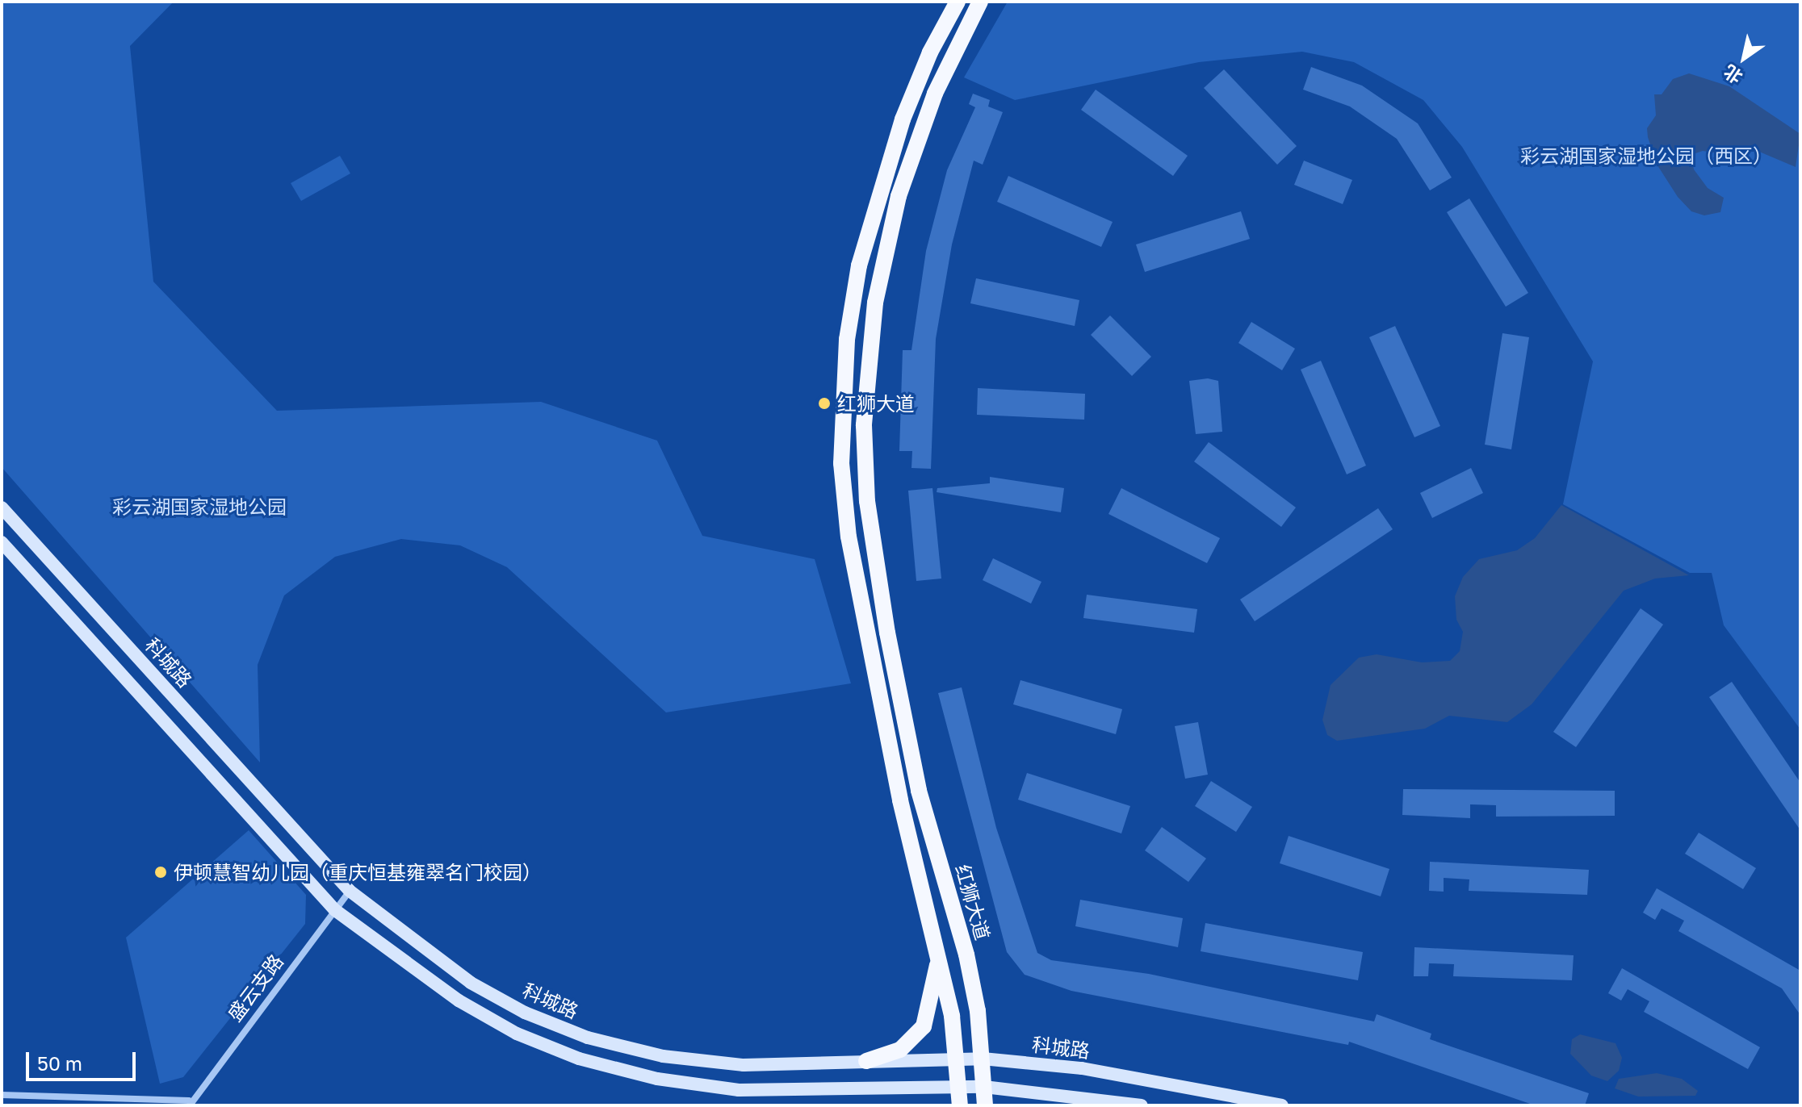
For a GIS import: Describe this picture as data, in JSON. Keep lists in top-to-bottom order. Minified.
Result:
{"streets":{"main road":["科城路","红狮大道"],"street":["盛云支路"]},"crossings":[["科城路","红狮大道"],["科城路","盛云支路"]],"parks":["彩云湖国家湿地公园（西区）","彩云湖国家湿地公园"],"places":["红狮大道","伊顿慧智幼儿园（重庆恒基雍翠名门校园）"],"scale_bar":"50 m","north":"bottom left"}
